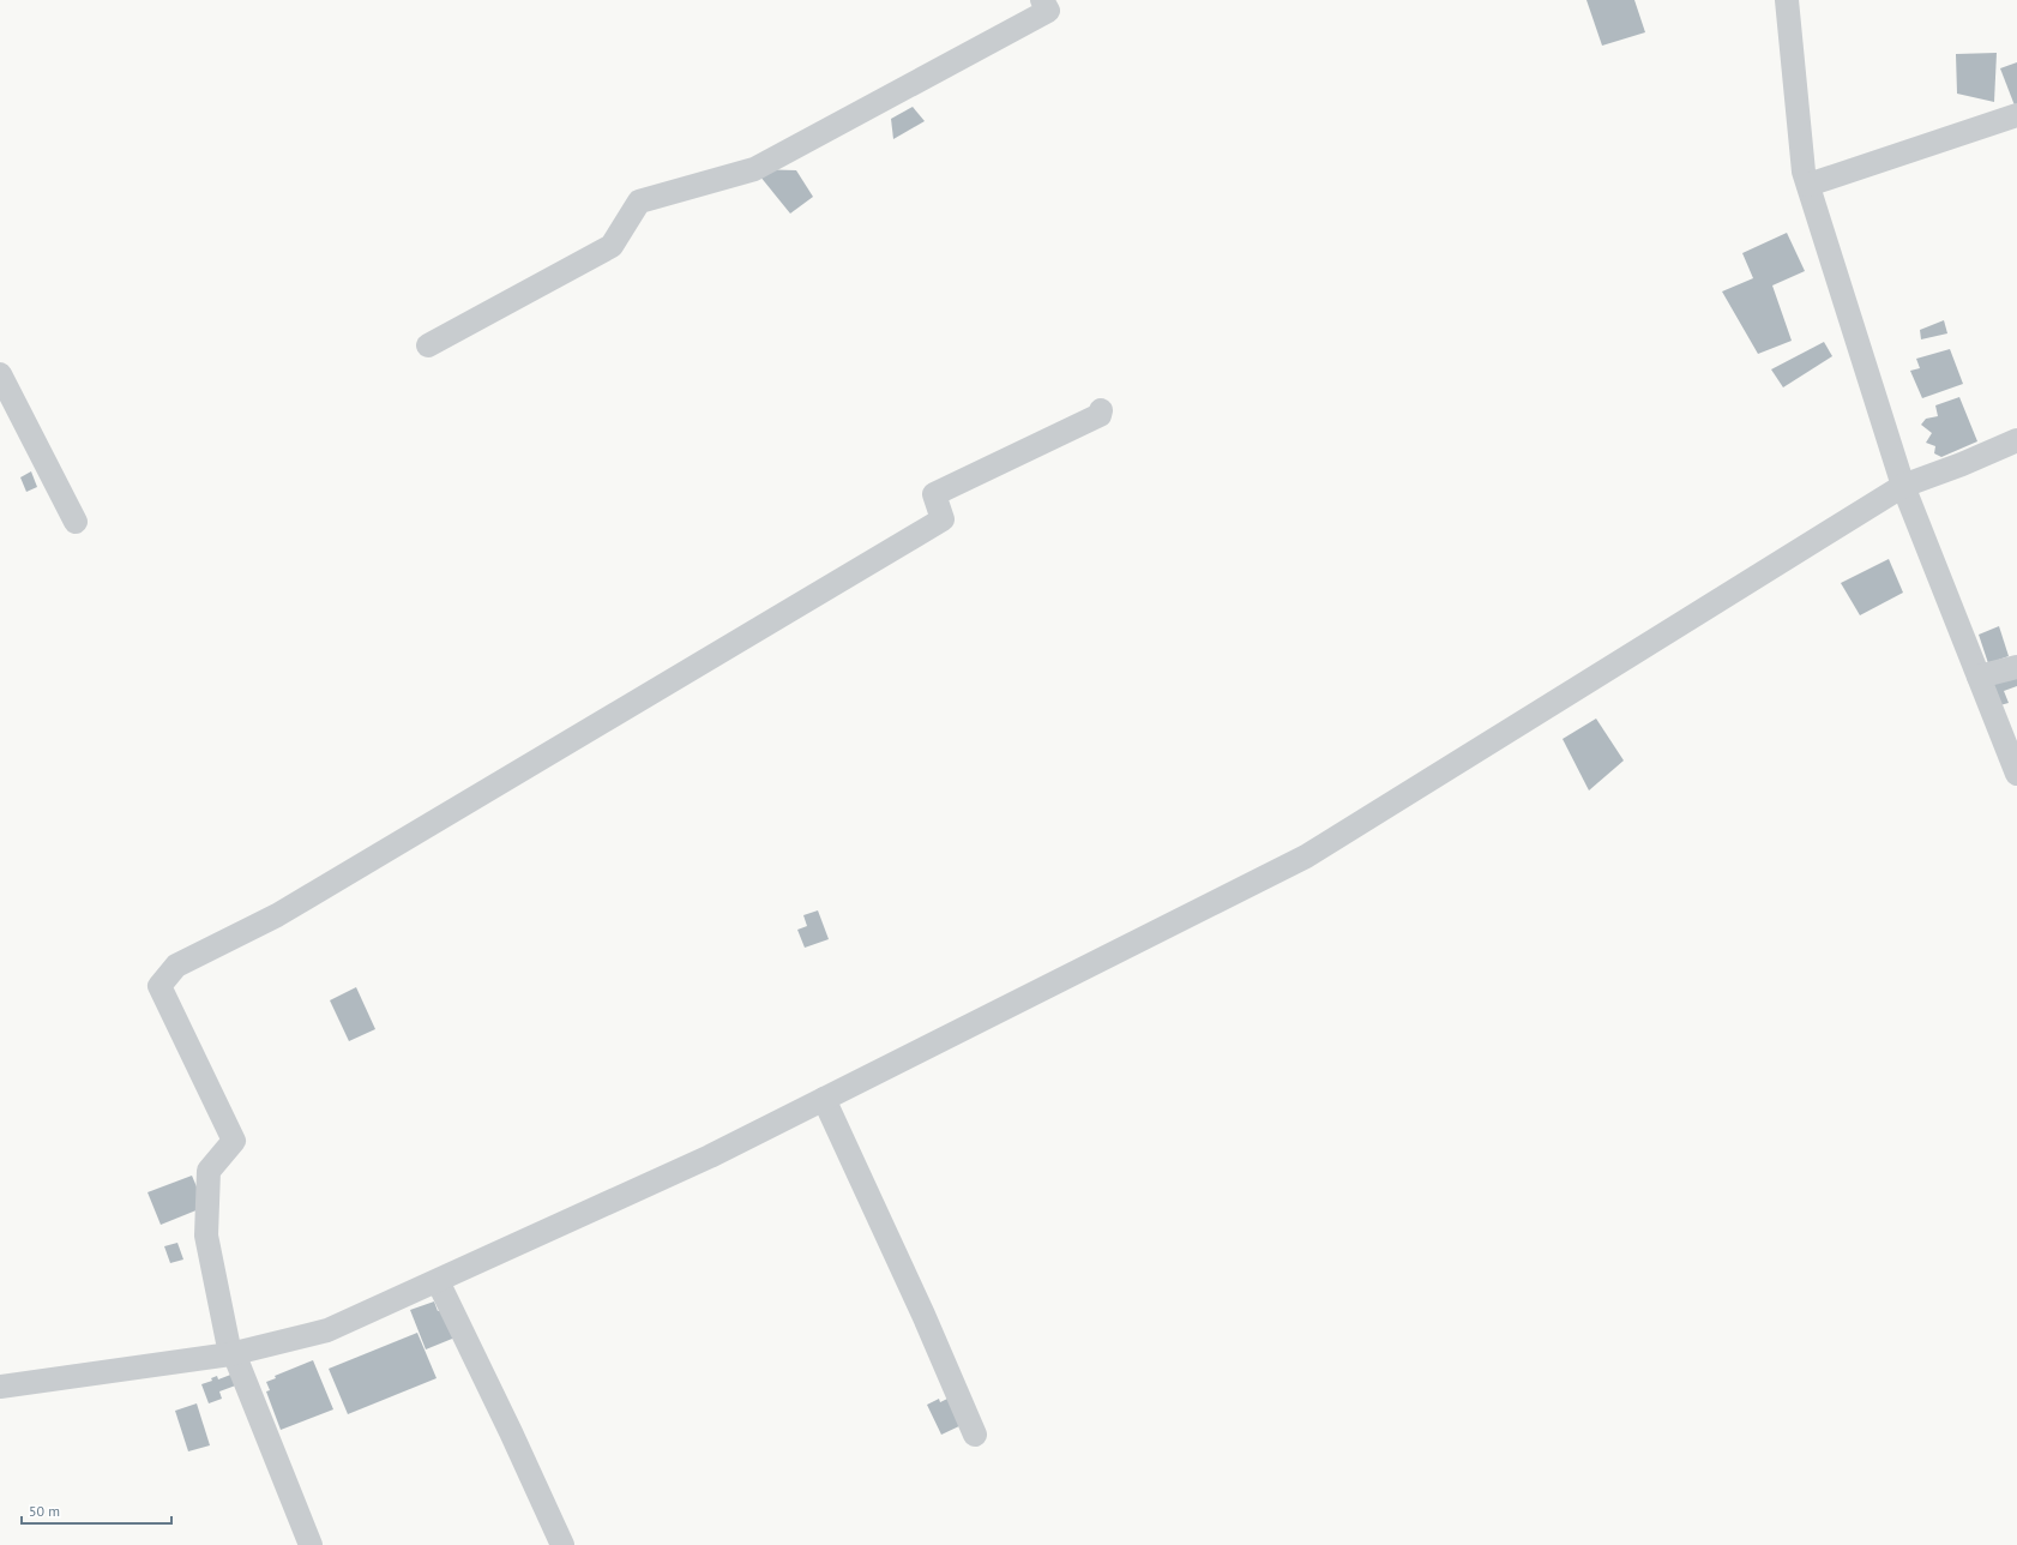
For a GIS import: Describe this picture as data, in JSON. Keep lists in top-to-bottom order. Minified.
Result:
{"scale_bar":"50 m"}
